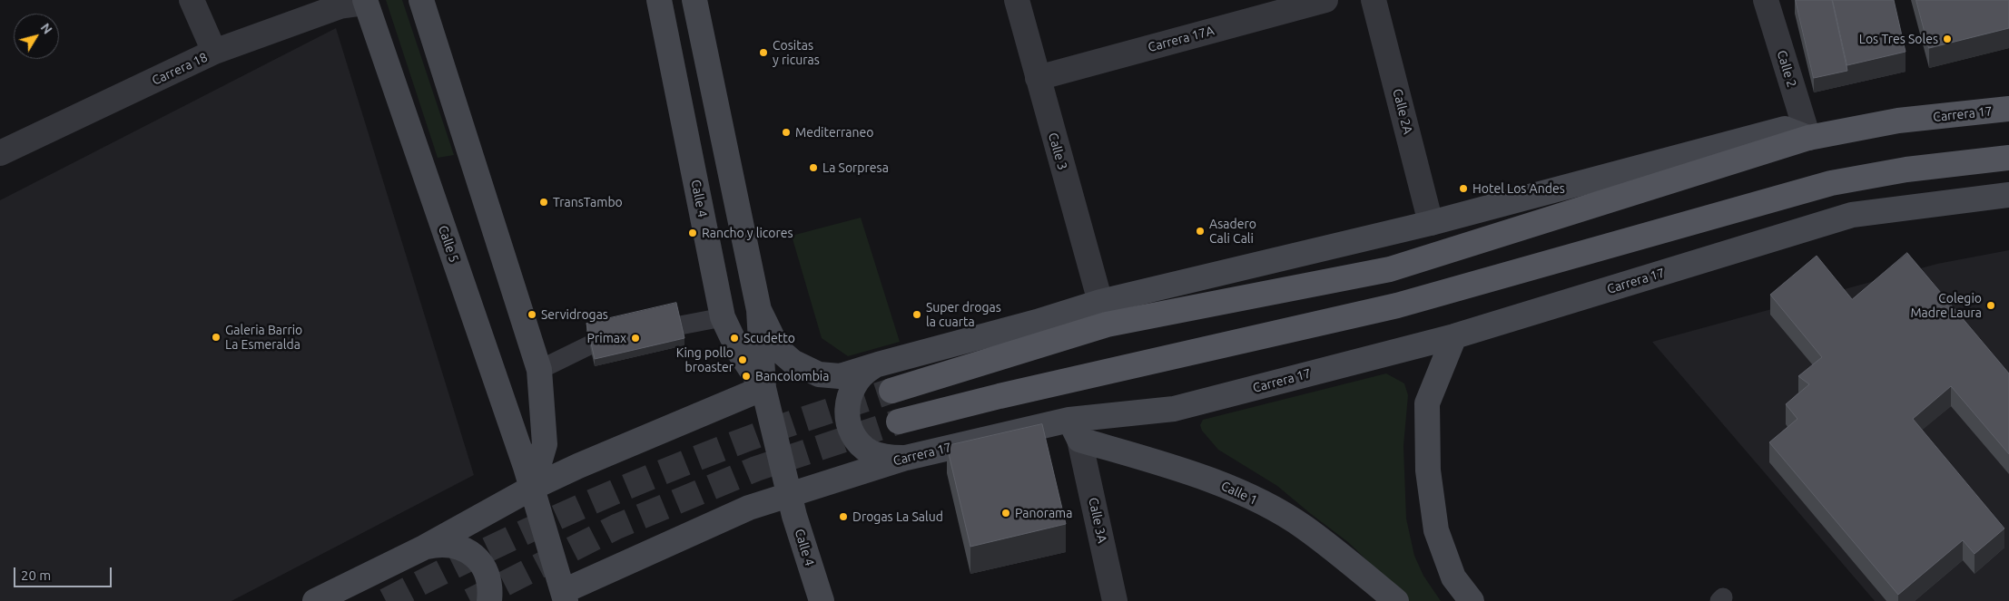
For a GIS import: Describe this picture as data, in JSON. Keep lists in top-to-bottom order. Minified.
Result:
{"streets":{"main road":["Carrera 17","Calle 4","Calle 5","Calle 1"],"street":["Carrera 17A","Carrera 18","Calle 2","Calle 2A","Calle 3","Calle 3A"]},"crossings":[["Carrera 17A","Calle 3"],["Carrera 18","Calle 5"],["Calle 2","Carrera 17"],["Carrera 17","Calle 4"],["Carrera 17","Calle 5"],["Carrera 17","Calle 1"],["Carrera 17","Calle 3A"],["Calle 1","Calle 3A"]],"places":["Los Tres Soles","Cositas y ricuras","Mediterraneo","La Sorpresa","Hotel Los Andes","TransTambo","Asadero Cali Cali","Rancho y licores","Colegio Madre Laura","Servidrogas","Super drogas la cuarta","Galeria Barrio La Esmeralda","Primax","Scudetto","King pollo broaster","Bancolombia","Panorama","Drogas La Salud"],"scale_bar":"20 m","north":"top right"}
